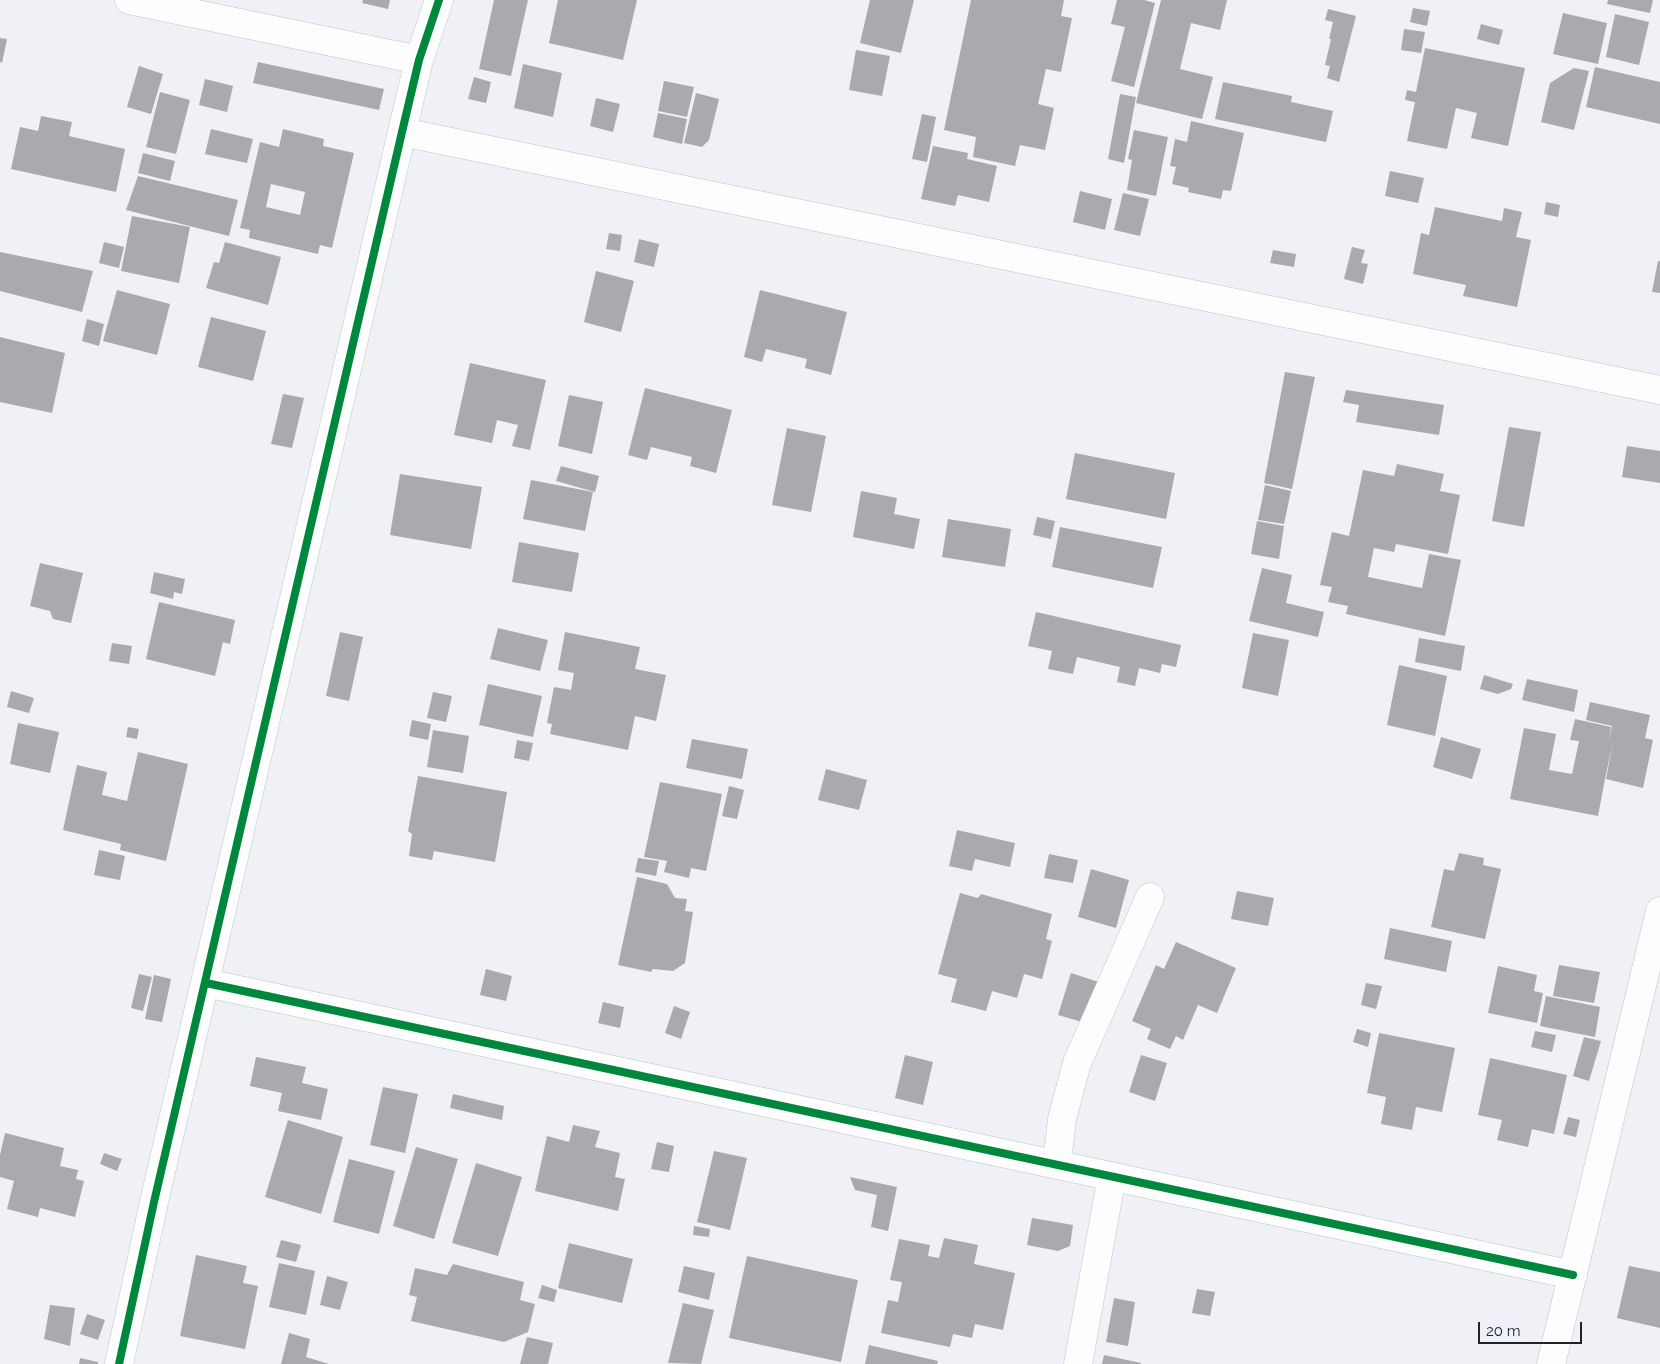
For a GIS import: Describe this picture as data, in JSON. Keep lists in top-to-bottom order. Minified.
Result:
{"scale_bar":"20 m"}
